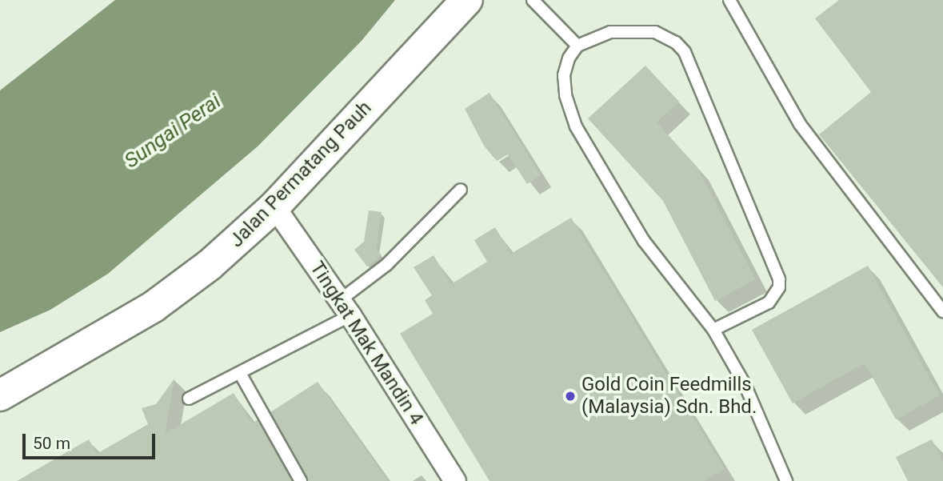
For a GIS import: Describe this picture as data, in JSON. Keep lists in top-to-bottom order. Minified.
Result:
{"streets":{"main road":["Jalan Permatang Pauh"],"street":["Tingkat Mak Mandin 4"]},"crossings":[["Jalan Permatang Pauh","Tingkat Mak Mandin 4"]],"water":["Sungai Perai"],"places":["Gold Coin Feedmills (Malaysia) Sdn. Bhd."],"scale_bar":"50 m"}
